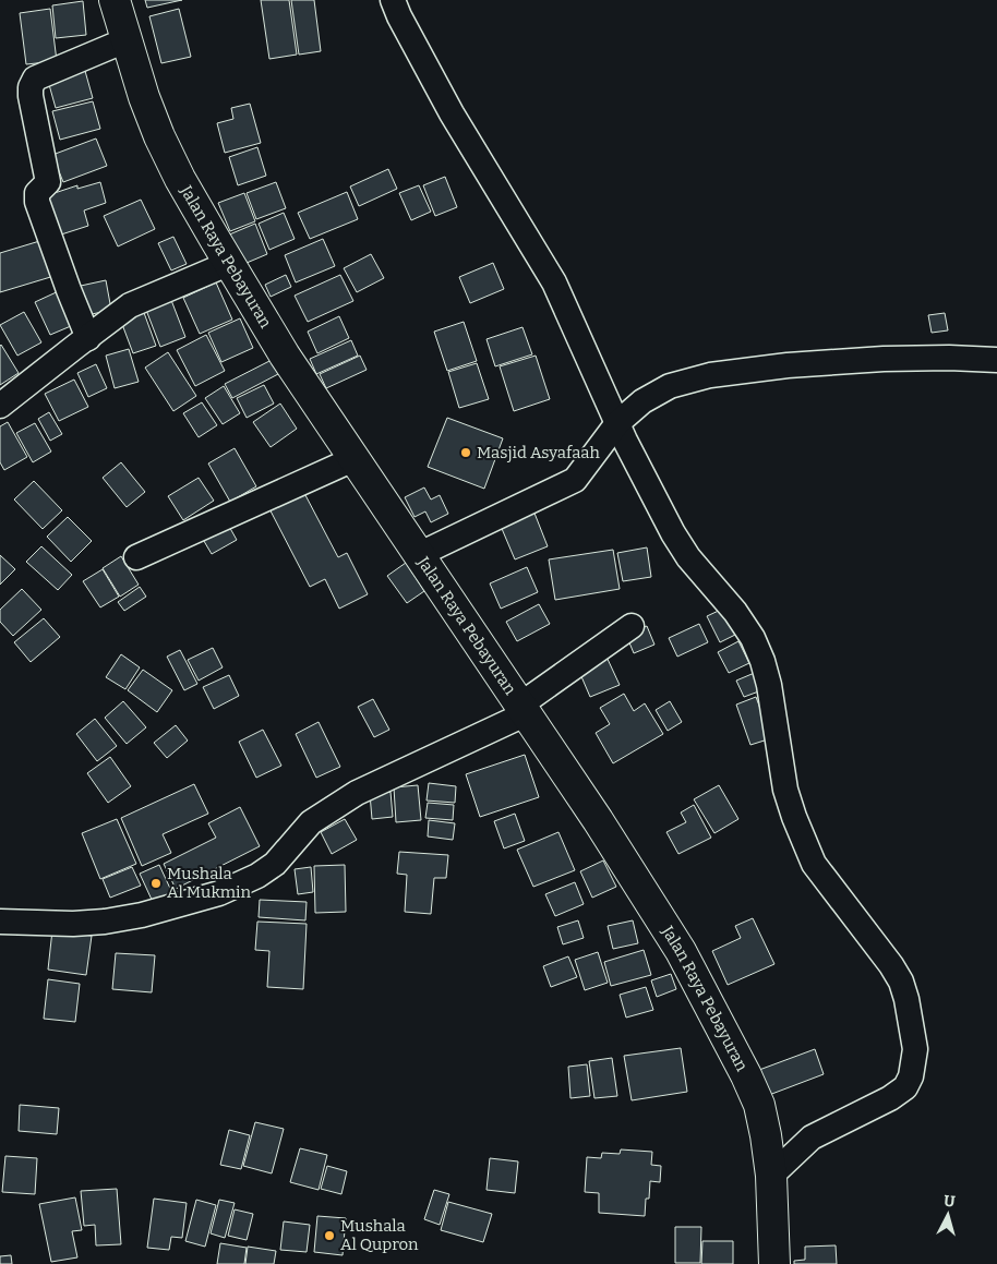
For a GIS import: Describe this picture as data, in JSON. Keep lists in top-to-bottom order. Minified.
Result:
{"streets":{"main road":["Jalan Raya Pebayuran"]},"places":["Masjid Asyafaah","Mushala Al Mukmin","Mushala Al Qupron"],"north":"top"}
